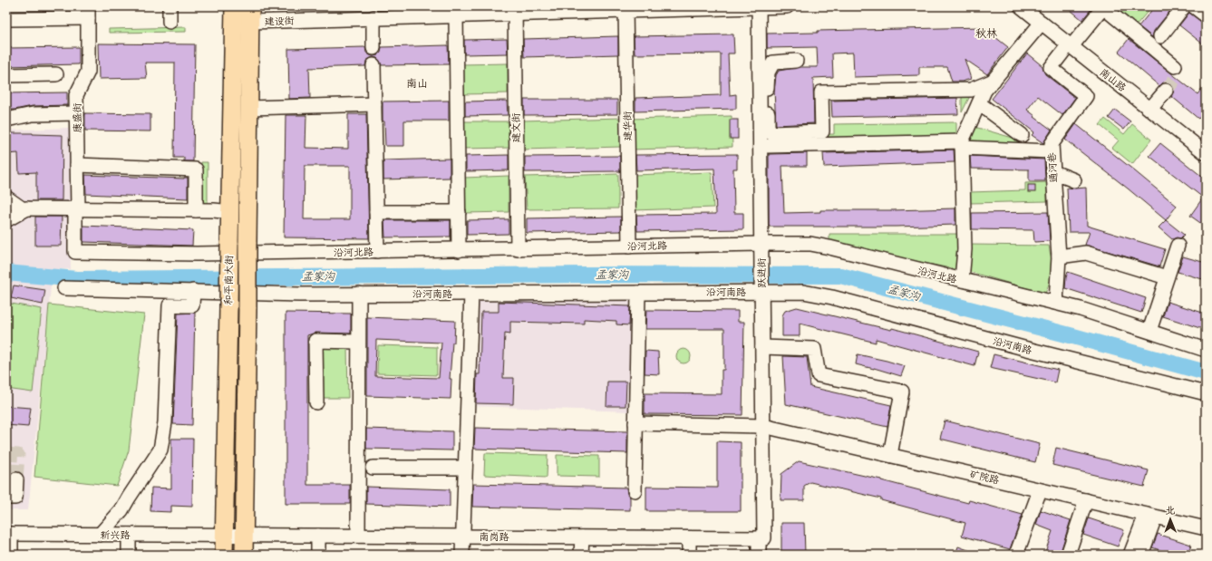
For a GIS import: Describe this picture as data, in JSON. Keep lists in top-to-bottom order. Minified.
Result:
{"streets":{"main road":["和平南大街"],"street":["建设街","南山路","康盛街","建华街","建文街","通河巷","沿河北路","跃进街","沿河南路","矿院路","新兴路","南岗路"]},"crossings":[["建设街","建华街"],["建设街","建文街"],["建设街","跃进街"],["建设街","和平南大街"],["南山路","通河巷"],["康盛街","沿河北路"],["建华街","沿河北路"],["建文街","沿河北路"],["通河巷","沿河北路"],["沿河北路","跃进街"],["跃进街","沿河南路"],["跃进街","矿院路"],["跃进街","南岗路"],["和平南大街","新兴路"],["和平南大街","南岗路"],["新兴路","南岗路"]],"districts":["秋林","南山"],"water":["孟家沟"],"north":"top"}
